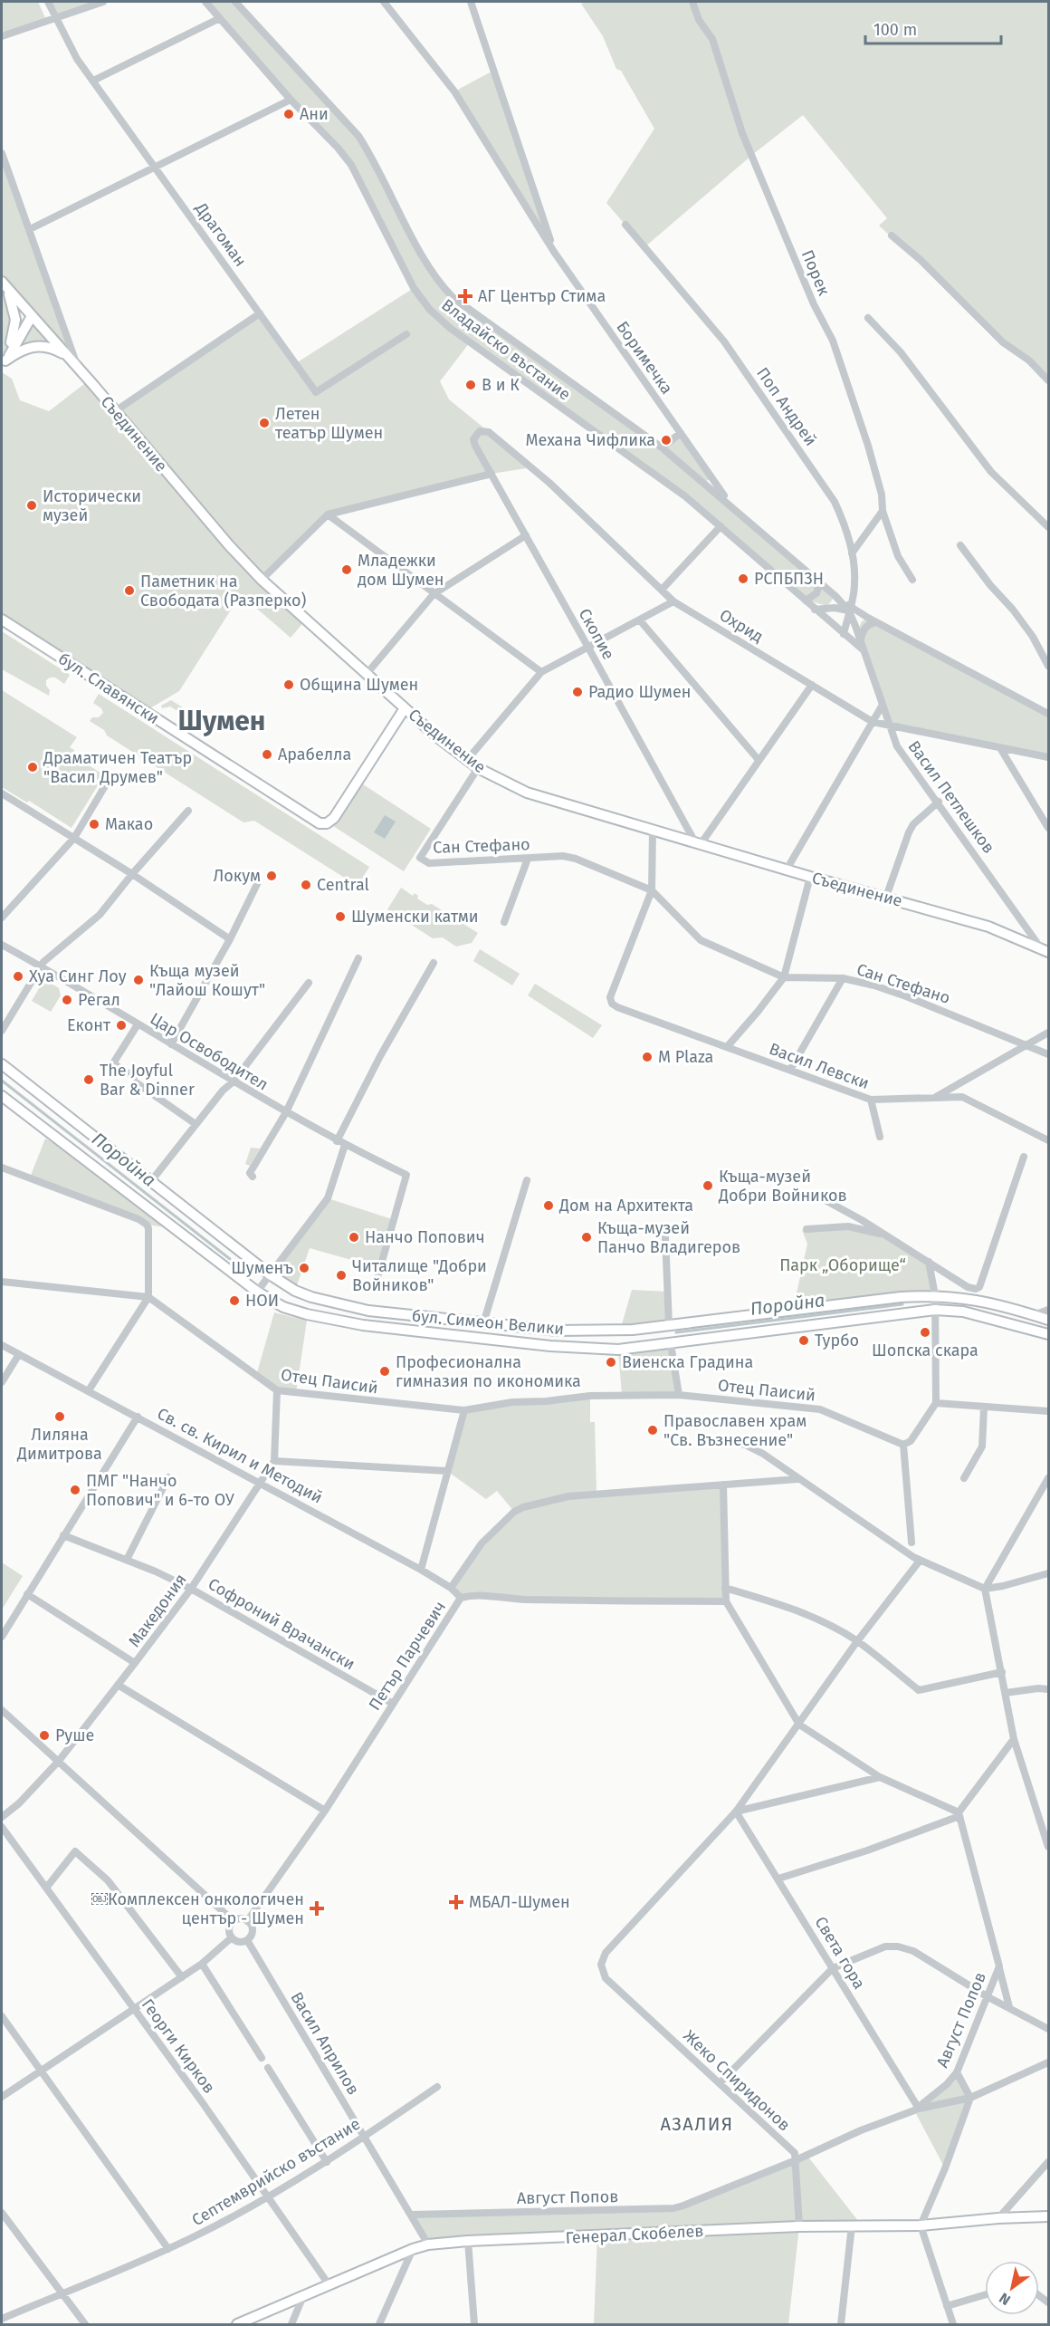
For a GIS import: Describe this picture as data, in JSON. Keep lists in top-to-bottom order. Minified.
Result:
{"streets":{"street":["Драгоман","Порек","Владайско въстание","Боримечка","Поп Андрей","Съединение","Охрид","Скопие","бул. Славянски","Васил Петлешков","Сан Стефано","Цар Освободител","Васил Левски","бул. Симеон Велики","Отец Паисий","Св. св. Кирил и Методий","Македония","Софроний Врачански","Петър Парчевич","Света гора","Август Попов","Васил Априлов","Георги Кирков","Жеко Спиридонов","Септемврийско въстание","Генерал Скобелев"]},"crossings":[["Владайско въстание","Боримечка"],["Владайско въстание","Поп Андрей"],["Владайско въстание","Васил Петлешков"],["Съединение","Скопие"],["Съединение","бул. Славянски"],["Съединение","Васил Петлешков"],["Съединение","Сан Стефано"],["Охрид","Скопие"],["Охрид","Васил Петлешков"],["Сан Стефано","Васил Левски"],["Св. св. Кирил и Методий","Македония"],["Св. св. Кирил и Методий","Петър Парчевич"],["Македония","Софроний Врачански"],["Софроний Врачански","Петър Парчевич"],["Петър Парчевич","Васил Априлов"],["Света гора","Август Попов"],["Света гора","Жеко Спиридонов"],["Август Попов","Васил Априлов"],["Август Попов","Жеко Спиридонов"],["Васил Априлов","Септемврийско въстание"],["Васил Априлов","Генерал Скобелев"],["Георги Кирков","Септемврийско въстание"],["Георги Кирков","Генерал Скобелев"]],"districts":["Шумен","АЗАЛИЯ"],"water":["Поройна"],"parks":["Парк „Оборище“"],"places":{"other":["Ани","В и К","Летен театър Шумен","Механа Чифлика","Исторически музей","Младежки дом Шумен","РСПБПЗН","Паметник на Свободата (Разперко)","Община Шумен","Радио Шумен","Арабелла","Драматичен Театър \"Васил Друмев\"","Макао","Локум","Central","Шуменски катми","Хуа Синг Лоу","Къща музей \"Лайош Кошут\"","Регал","Еконт","M Plaza","The Joyful Bar & Dinner","Къща-музей Добри Войников","Дом на Архитекта","Нанчо Попович","Къща-музей Панчо Владигеров","Шуменъ","Читалище \"Добри Войников\"","НОИ","Шопска скара","Турбо","Виенска Градина","Професионална гимназия по икономика","Лиляна Димитрова","Православен храм \"Св. Възнесение\"","ПМГ \"Нанчо Попович\" и 6-то ОУ","Руше"],"health":["АГ Център Стима","МБАЛ-Шумен","￼Комплексен онкологичен център - Шумен"]},"scale_bar":"100 m","north":"bottom left"}
